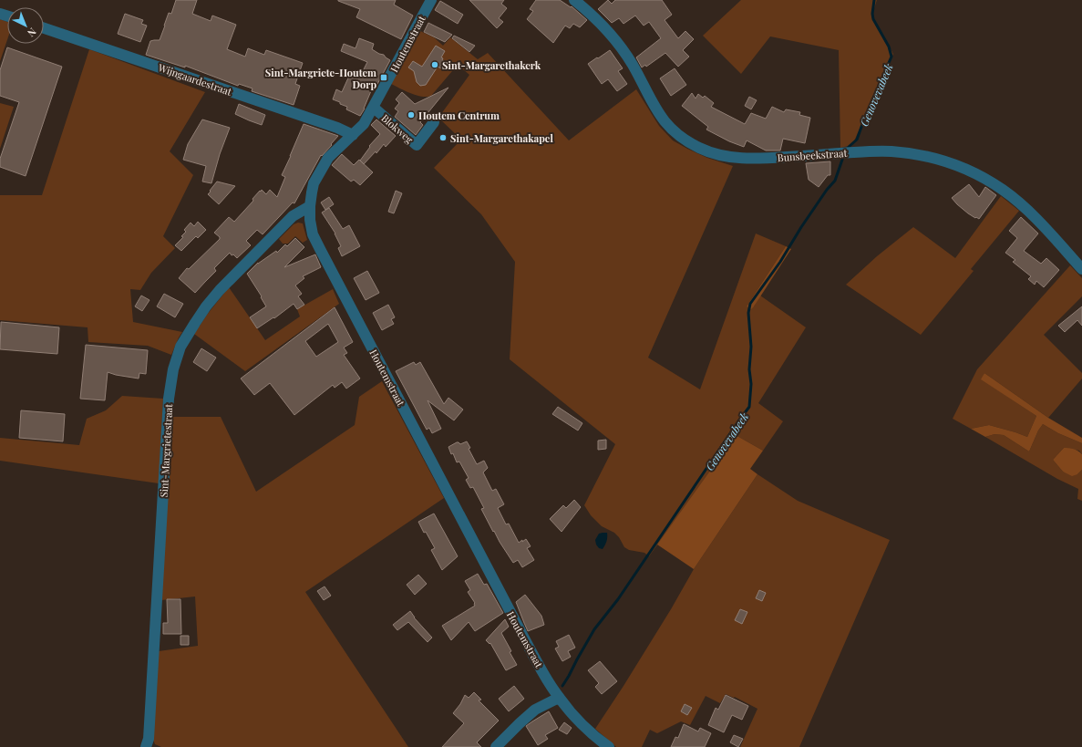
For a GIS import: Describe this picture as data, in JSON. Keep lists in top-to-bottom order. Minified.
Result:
{"streets":{"street":["Houtemstraat","Wijngaardestraat","Blokweg","Bunsbeekstraat","Sint-Margrietestraat"]},"crossings":[["Houtemstraat","Wijngaardestraat"],["Houtemstraat","Blokweg"],["Houtemstraat","Sint-Margrietestraat"]],"water":["Genovevabeek"],"places":{"other":["Sint-Margarethakerk","Houtem Centrum","Sint-Margarethakapel"],"transit":["Sint-Margriete-Houtem Dorp"]},"north":"bottom right"}
